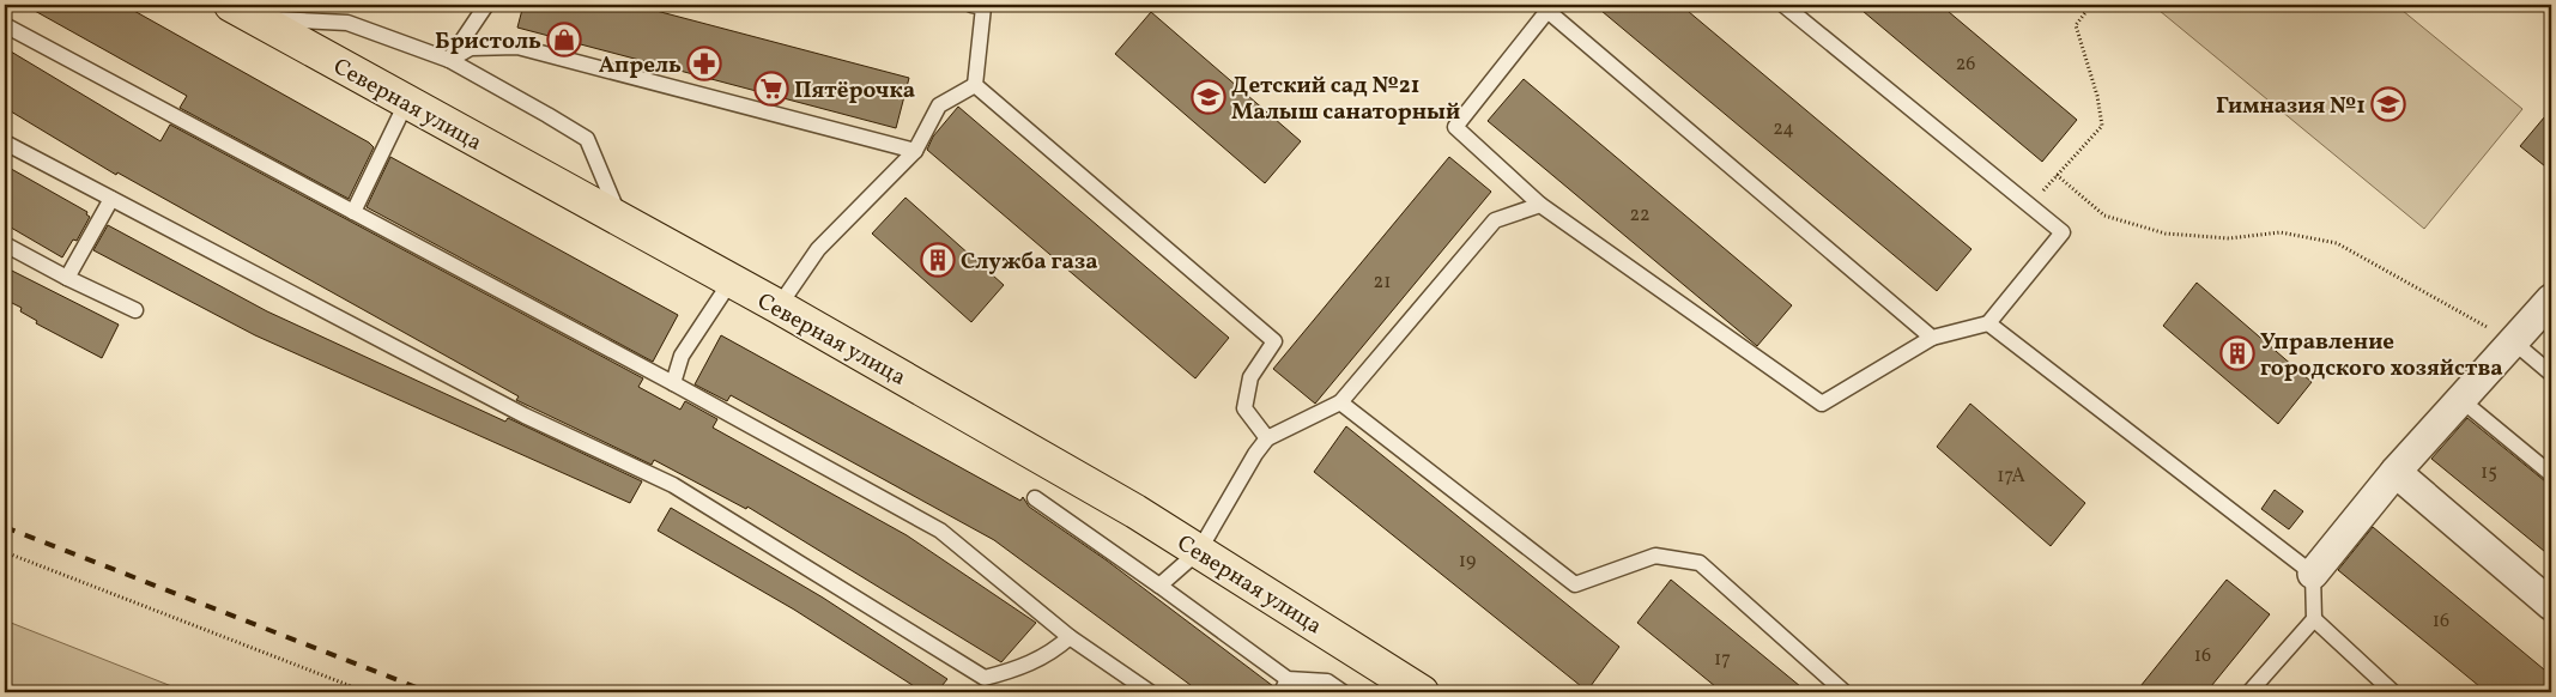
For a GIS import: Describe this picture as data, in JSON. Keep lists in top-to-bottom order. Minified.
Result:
{"streets":{"main road":["Северная улица"]},"places":{"shop":["Бристоль"],"pharmacy":["Апрель"],"supermarket":["Пятёрочка"],"school or university":["Детский сад №21 Малыш санаторный","Гимназия №1"],"building":["Служба газа","Управление городского хозяйства"]},"house_numbers":["26","24","22","21","15","17А","19","16","16","17"]}
